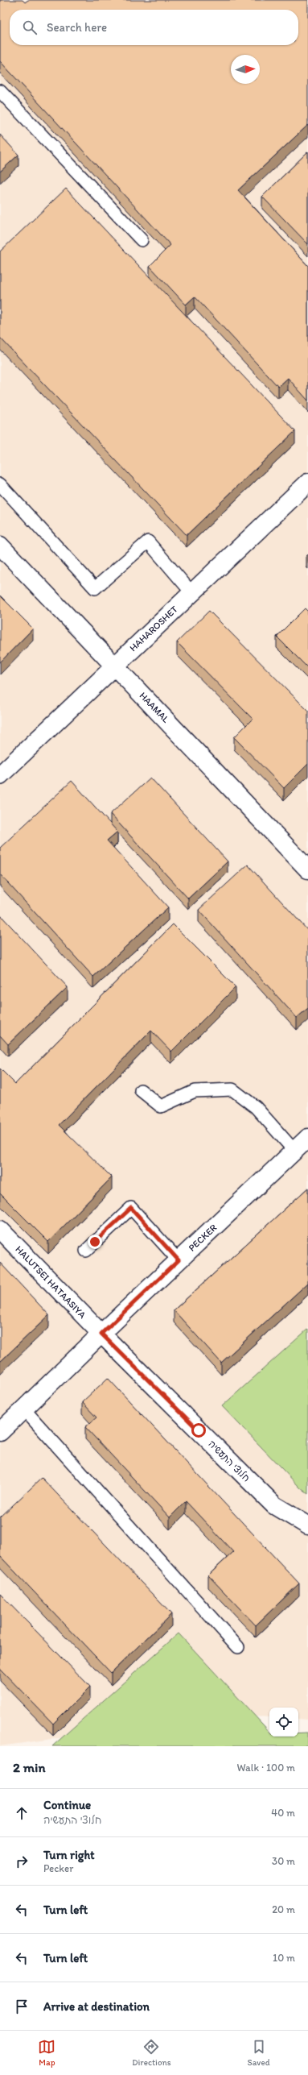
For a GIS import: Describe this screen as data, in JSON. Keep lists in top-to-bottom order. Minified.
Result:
{"streets":{"street":["HAHAROSHET","HAAMAL","PECKER","HALUTSEI HATAASIYA","חלוצי התעשיה"]},"crossings":[["HAHAROSHET","HAAMAL"],["PECKER","HALUTSEI HATAASIYA"],["PECKER","חלוצי התעשיה"],["HALUTSEI HATAASIYA","חלוצי התעשיה"]],"north":"right","page":{"search":"Search here","heading":["2 min","Walk · 100 m"],"list":[["Continue","חלוצי התעשיה","40 m"],["Turn right","Pecker","30 m"],["Turn left","20 m"],["Turn left","10 m"],"Arrive at destination"],"nav":["Map","Directions","Saved"]}}
